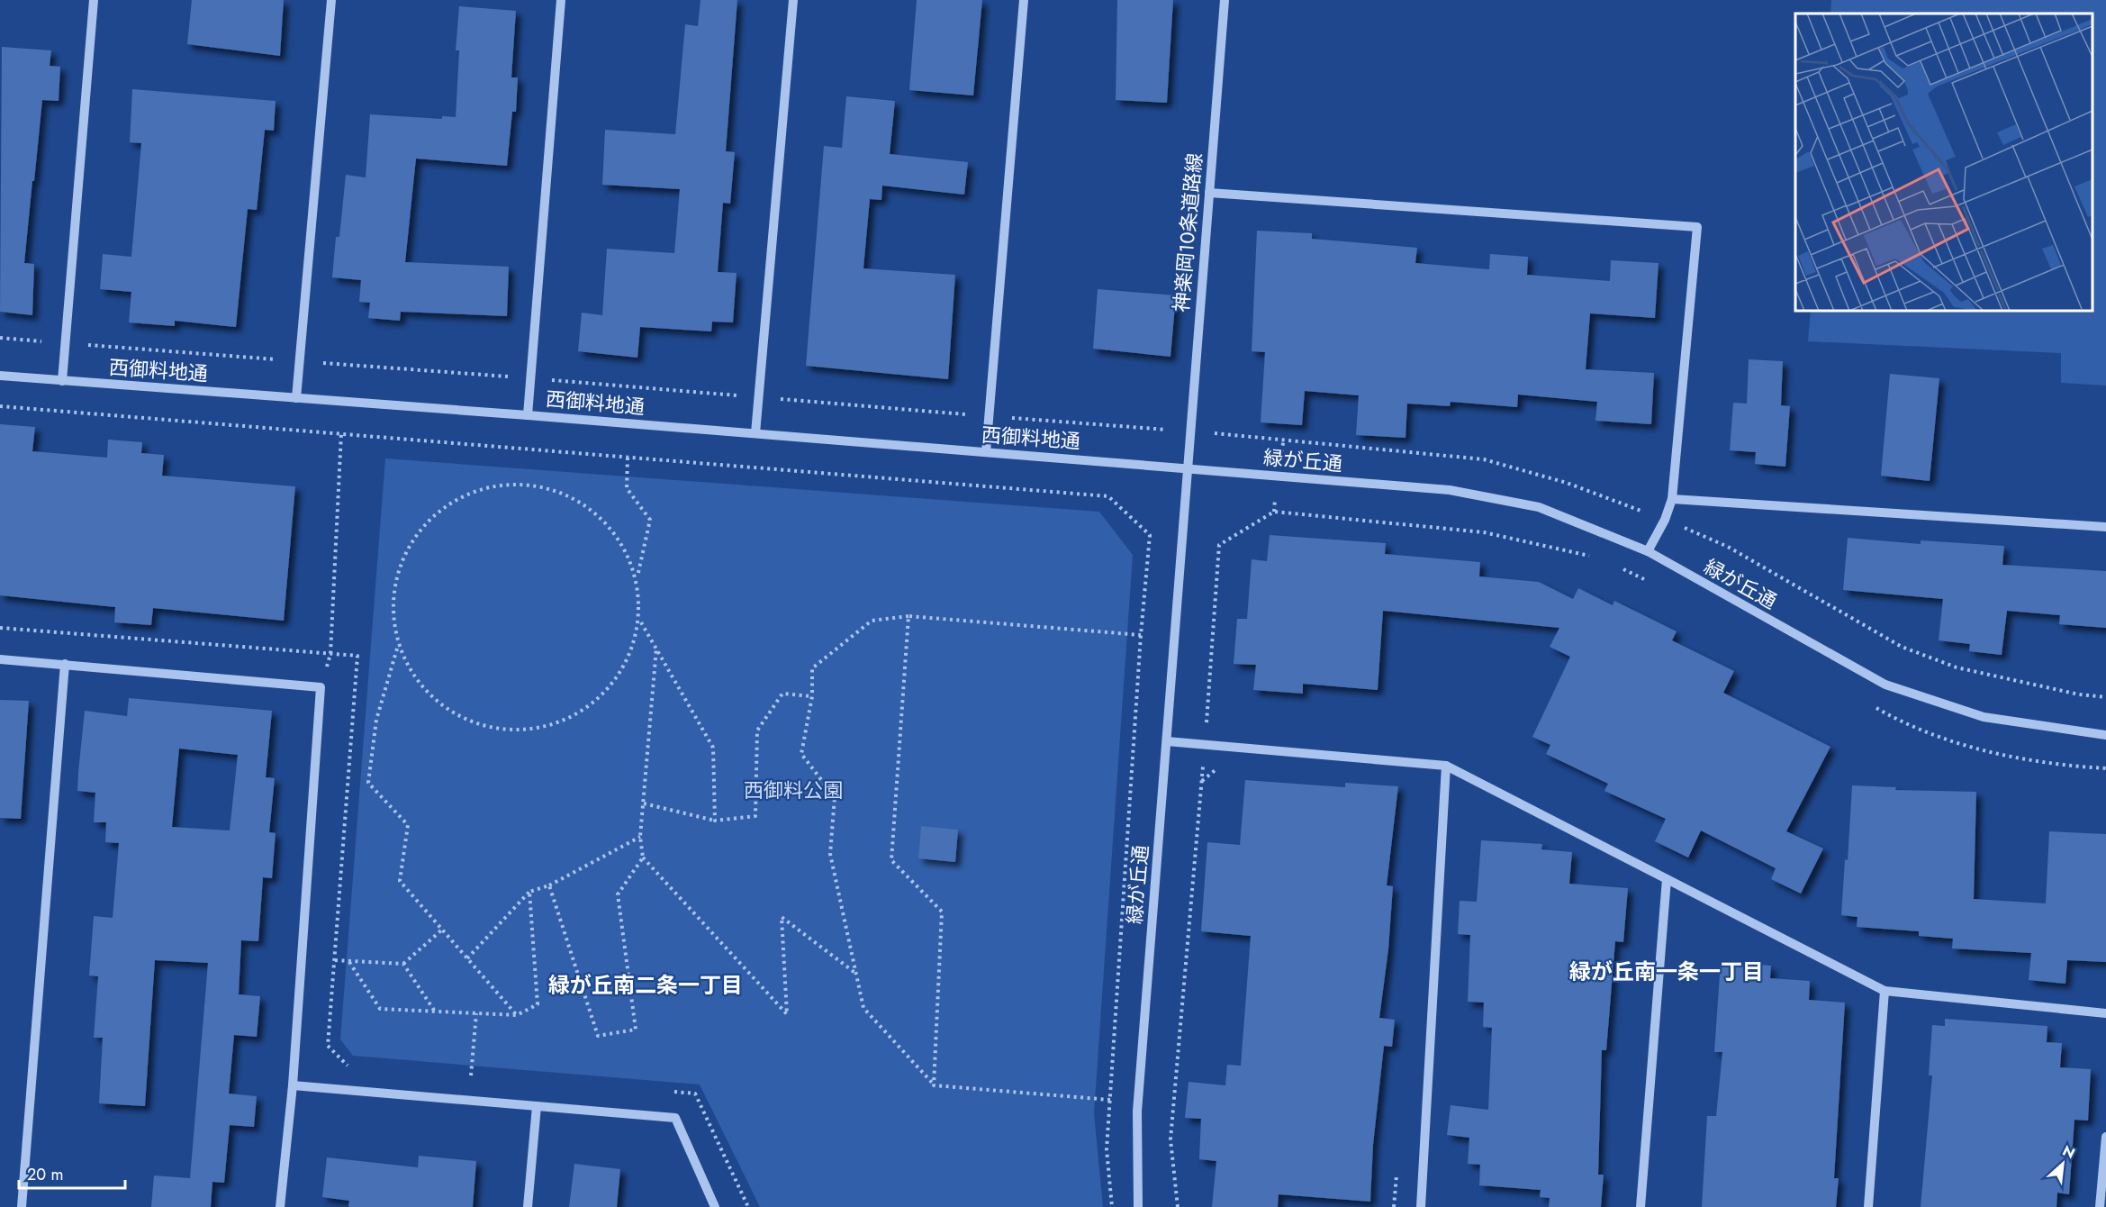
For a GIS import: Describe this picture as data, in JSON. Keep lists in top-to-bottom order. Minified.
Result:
{"streets":{"street":["神楽岡10条道路線","西御料地通","緑が丘通"]},"crossings":[["神楽岡10条道路線","西御料地通"],["神楽岡10条道路線","緑が丘通"],["西御料地通","緑が丘通"]],"districts":["緑が丘南一条一丁目","緑が丘南二条一丁目"],"parks":["西御料公園"],"scale_bar":"20 m","north":"top right"}
